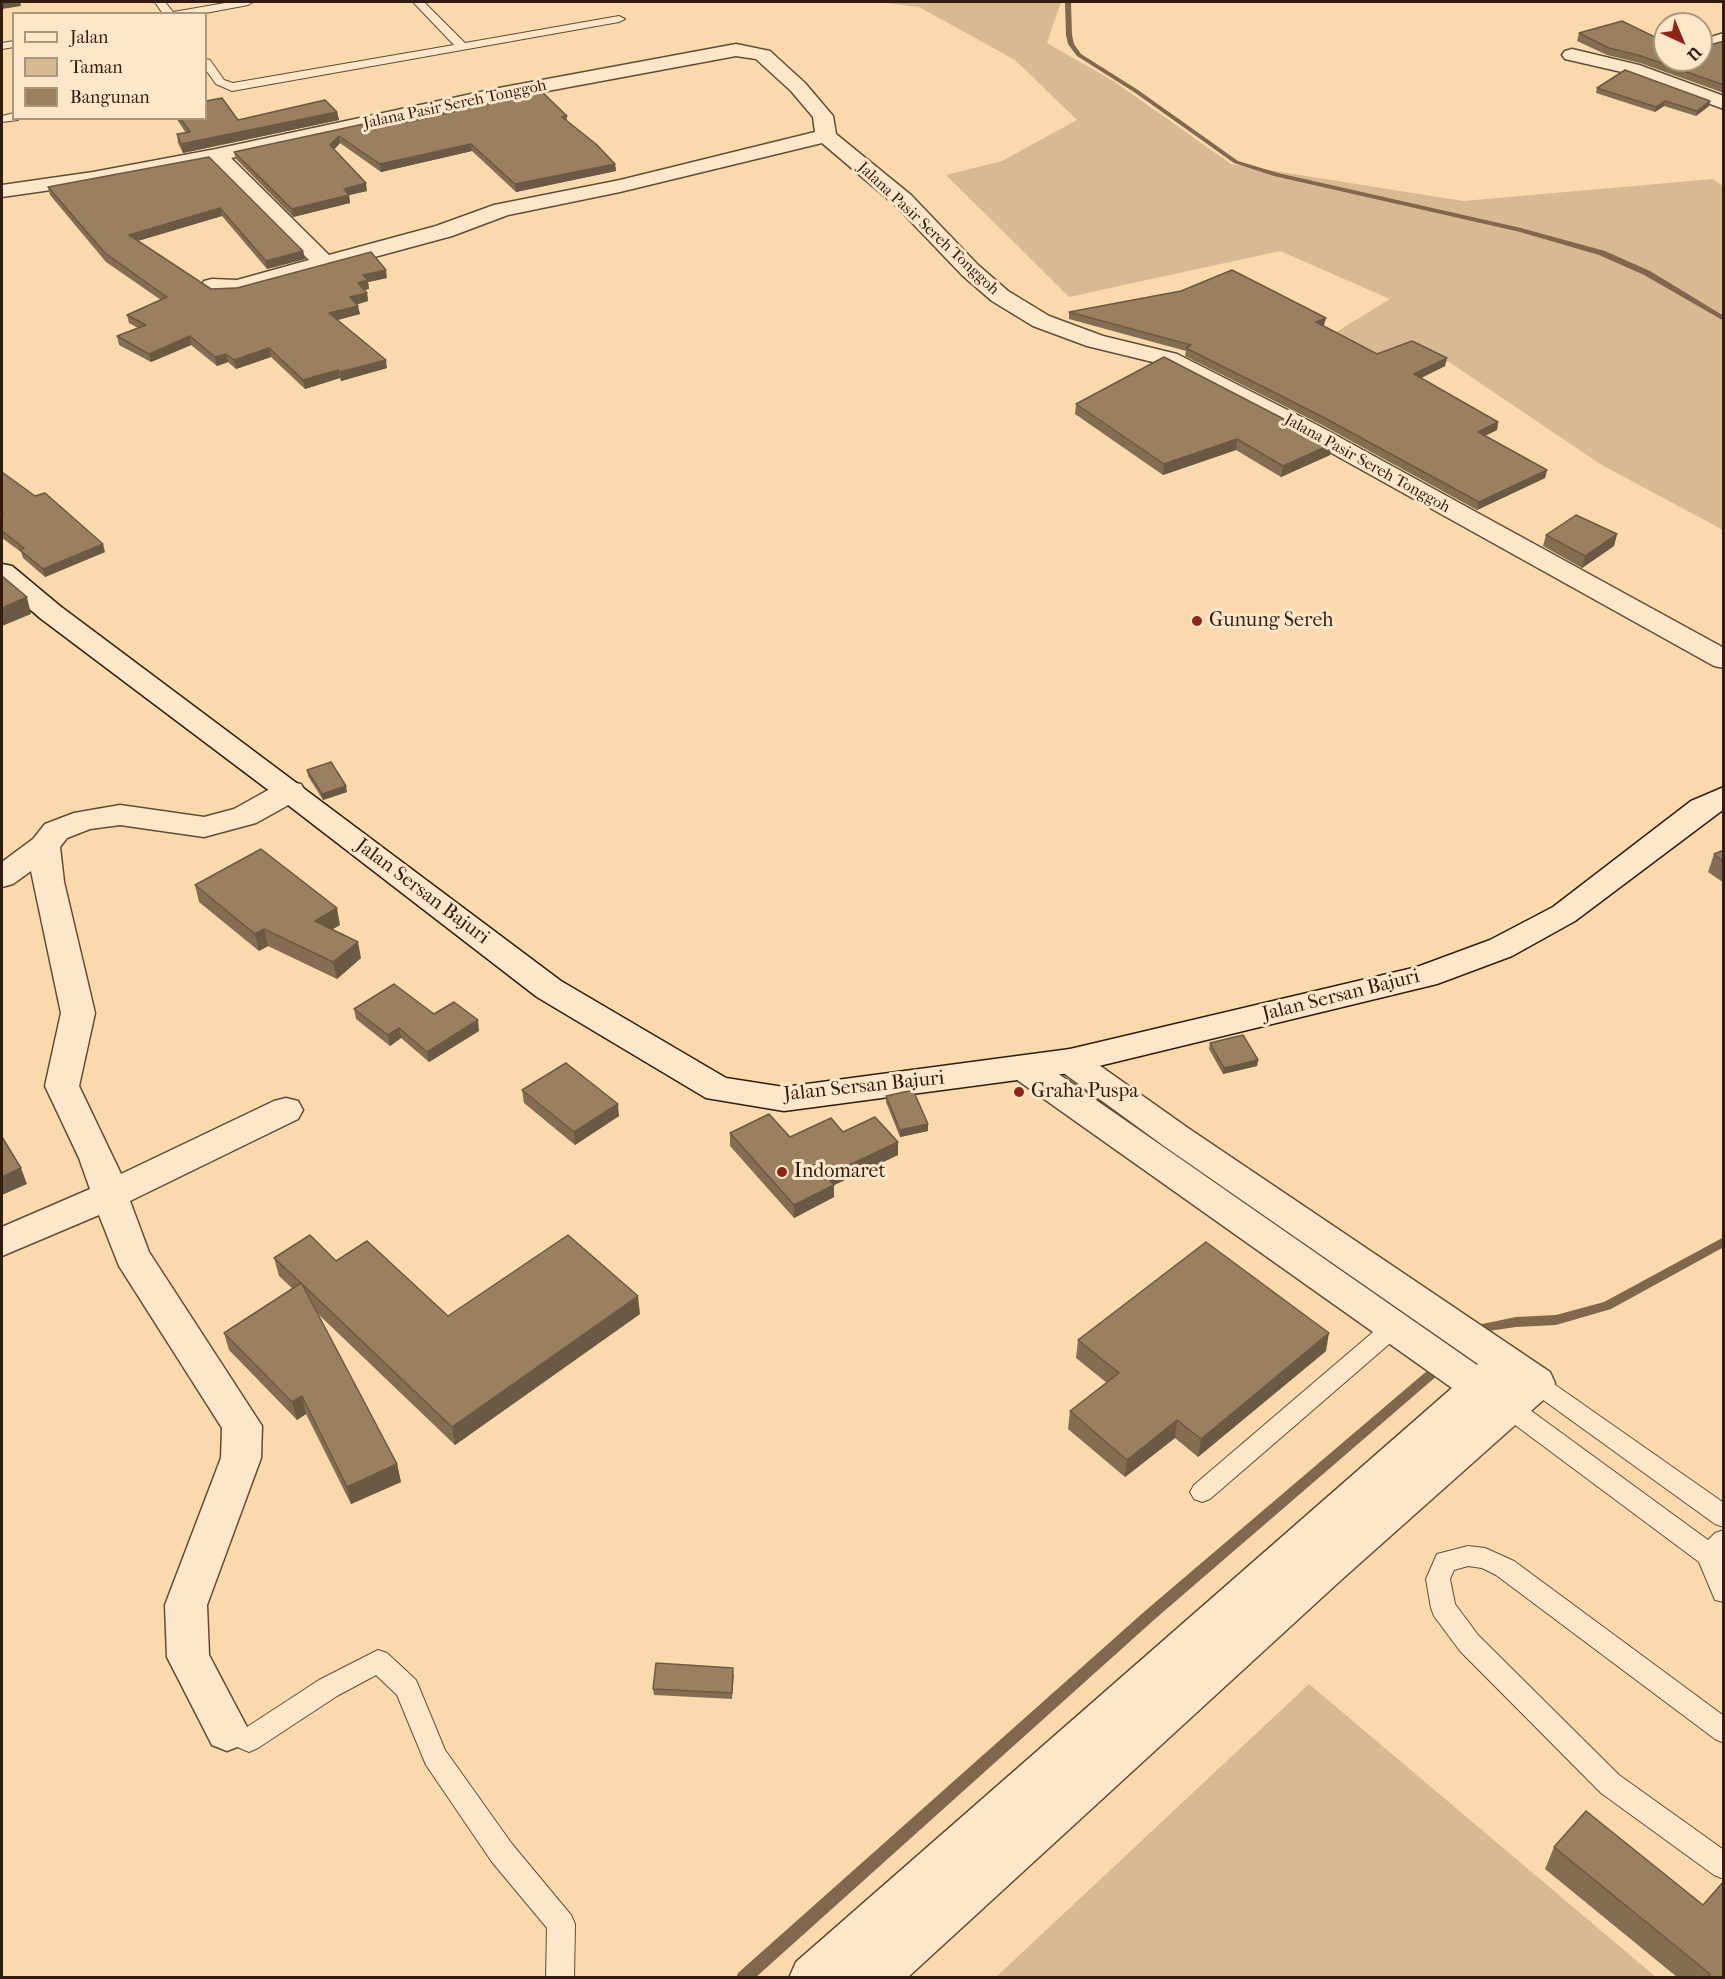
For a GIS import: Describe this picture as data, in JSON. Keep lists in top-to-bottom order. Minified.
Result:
{"streets":{"street":["Jalana Pasir Sereh Tonggoh","Jalan Sersan Bajuri"]},"places":["Gunung Sereh","Graha Puspa","Indomaret"],"legend":["Jalan","Taman","Bangunan"],"north":"bottom right"}
